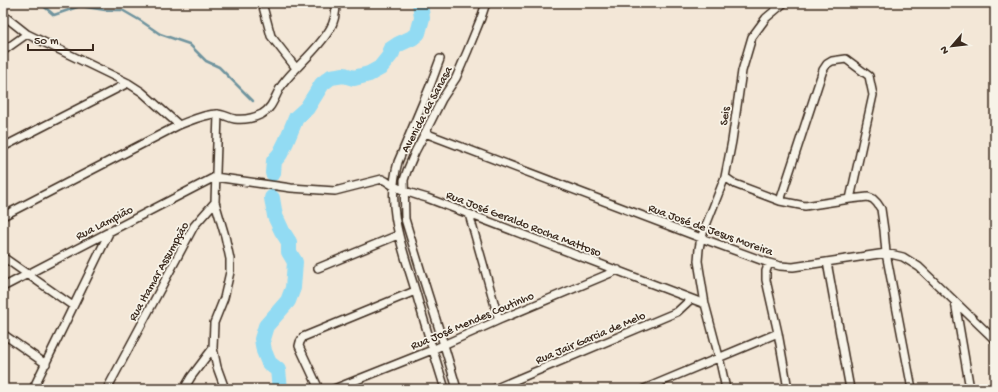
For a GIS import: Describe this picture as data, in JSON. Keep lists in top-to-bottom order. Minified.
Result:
{"streets":{"street":["Avenida da Sanasa","Seis","Rua Lampião","Rua José Geraldo Rocha Mattoso","Rua José de Jesus Moreira","Rua Itamar Assumpção","Rua José Mendes Coutinho","Rua Jair Garcia de Melo"]},"crossings":[["Avenida da Sanasa","Rua José Geraldo Rocha Mattoso"],["Avenida da Sanasa","Rua José de Jesus Moreira"],["Avenida da Sanasa","Rua José Mendes Coutinho"],["Seis","Rua José Geraldo Rocha Mattoso"],["Seis","Rua José de Jesus Moreira"],["Rua Lampião","Rua José Geraldo Rocha Mattoso"],["Rua José Geraldo Rocha Mattoso","Rua José Mendes Coutinho"],["Rua José Geraldo Rocha Mattoso","Rua Jair Garcia de Melo"]],"scale_bar":"50 m","north":"bottom left"}
